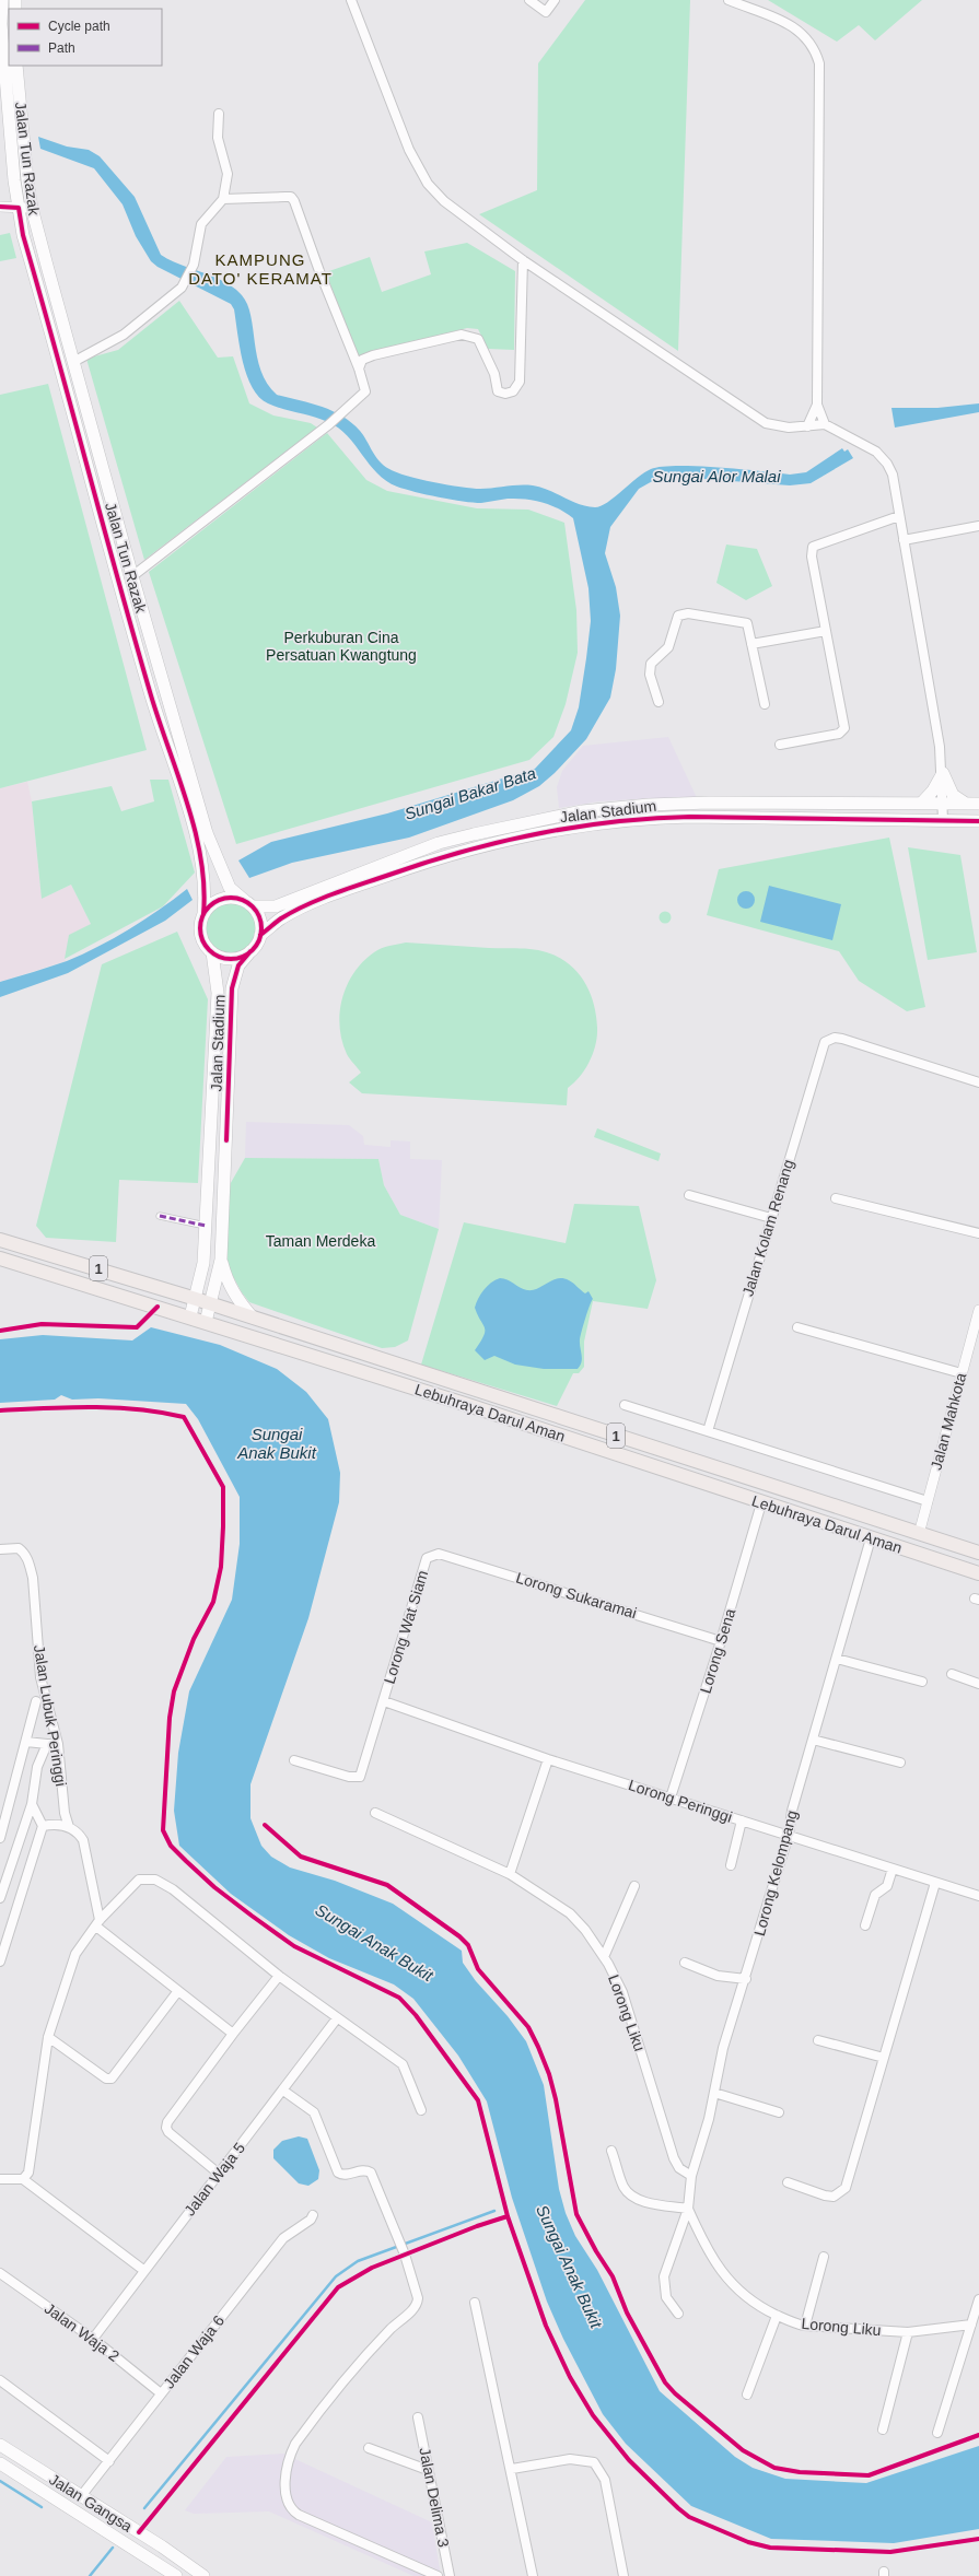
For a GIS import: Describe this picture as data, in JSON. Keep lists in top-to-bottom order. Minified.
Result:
{"streets":{"main road":["Jalan Tun Razak","Jalan Stadium","1","Lebuhraya Darul Aman","Jalan Gangsa"],"street":["Jalan Kolam Renang","Jalan Mahkota","Lorong Sukaramai","Lorong Wat Siam","Lorong Sena","Jalan Lubuk Peringgi","Lorong Peringgi","Lorong Kelompang","Lorong Liku","Jalan Waja 5","Jalan Waja 2","Jalan Waja 6","Jalan Delima 3"]},"crossings":[["Jalan Tun Razak","Jalan Stadium"],["Jalan Stadium","Lebuhraya Darul Aman"],["Lebuhraya Darul Aman","Jalan Mahkota"],["Lebuhraya Darul Aman","Lorong Sena"],["Lebuhraya Darul Aman","Lorong Kelompang"],["Lorong Sukaramai","Lorong Wat Siam"],["Lorong Sukaramai","Lorong Sena"],["Lorong Wat Siam","Lorong Peringgi"],["Lorong Sena","Lorong Peringgi"],["Lorong Peringgi","Lorong Kelompang"],["Lorong Kelompang","Lorong Liku"],["Jalan Waja 5","Jalan Waja 2"],["Jalan Waja 2","Jalan Waja 6"],["Jalan Waja 6","Jalan Gangsa"]],"districts":["KAMPUNG DATO' KERAMAT"],"water":["Sungai Alor Malai","Sungai Bakar Bata","Sungai Anak Bukit"],"parks":["Perkuburan Cina Persatuan Kwangtung","Taman Merdeka"],"legend":["Cycle path","Path"]}
